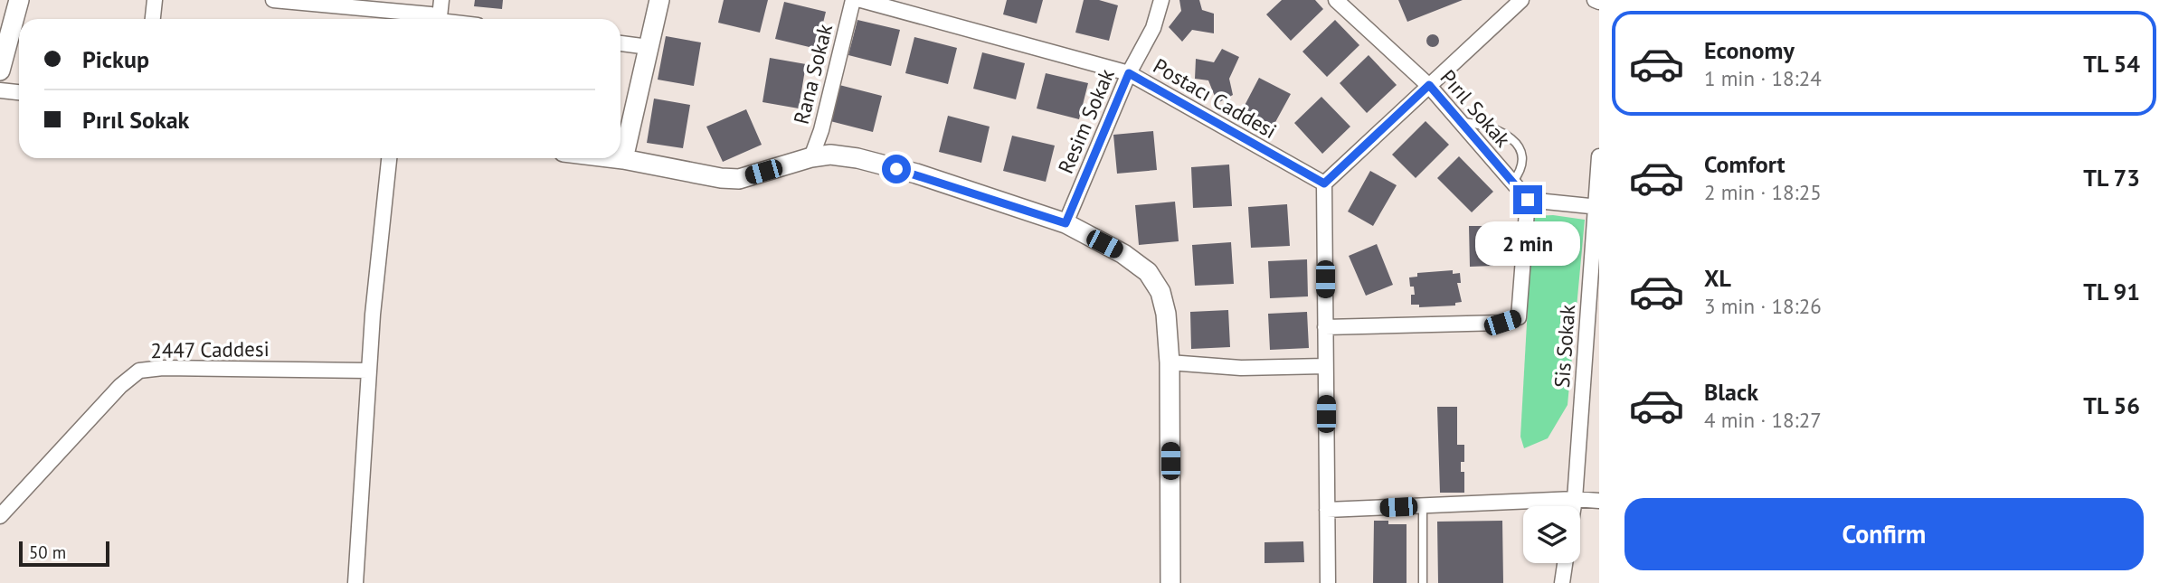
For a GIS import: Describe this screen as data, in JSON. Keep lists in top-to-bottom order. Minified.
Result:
{"streets":{"street":["Rana Sokak","Postacı Caddesi","Pırıl Sokak","Resim Sokak","Sis Sokak","2447 Caddesi"]},"crossings":[["Postacı Caddesi","Resim Sokak"]],"scale_bar":"50 m","page":{"list":[{"name":"Economy","note":"1 min · 18:24","value":"TL 54"},{"name":"Comfort","note":"2 min · 18:25","value":"TL 73"},{"name":"XL","note":"3 min · 18:26","value":"TL 91"},{"name":"Black","note":"4 min · 18:27","value":"TL 56"}],"banner":["Pickup","Pırıl Sokak"],"bubble":"2 min","buttons":"Confirm","scale":"50 m"}}
